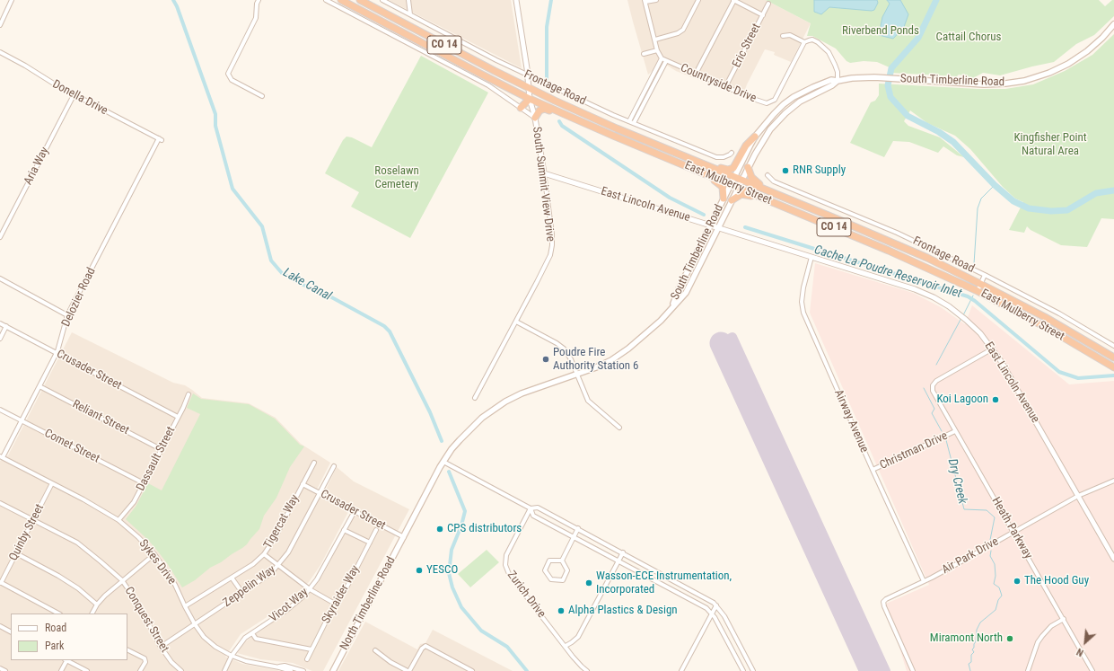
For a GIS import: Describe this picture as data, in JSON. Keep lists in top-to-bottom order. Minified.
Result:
{"streets":{"highway":["CO 14","East Mulberry Street"],"main road":["South Timberline Road","North Timberline Road"],"street":["Eric Street","Countryside Drive","Frontage Road","Donella Drive","Aria Way","South Summit View Drive","East Lincoln Avenue","Delozier Road","Crusader Street","Reliant Street","Airway Avenue","Comet Street","Christman Drive","Dassault Street","Tigercat Way","Heath Parkway","Quinby Street","Air Park Drive","Sykes Drive","Zeppelin Way","Skyraider Way","Zurich Drive","Vicot Way","Conquest Street"]},"crossings":[["Eric Street","Countryside Drive"],["South Timberline Road","East Mulberry Street"],["South Timberline Road","East Lincoln Avenue"],["South Timberline Road","North Timberline Road"],["Countryside Drive","Frontage Road"],["Frontage Road","South Summit View Drive"],["Donella Drive","Aria Way"],["Donella Drive","Delozier Road"],["East Mulberry Street","South Summit View Drive"],["South Summit View Drive","East Lincoln Avenue"],["East Lincoln Avenue","Airway Avenue"],["East Lincoln Avenue","Heath Parkway"],["East Lincoln Avenue","Air Park Drive"],["Delozier Road","Crusader Street"],["Delozier Road","Reliant Street"],["Delozier Road","Comet Street"],["Delozier Road","Sykes Drive"],["Crusader Street","Dassault Street"],["Crusader Street","Tigercat Way"],["Crusader Street","Zeppelin Way"],["Crusader Street","North Timberline Road"],["Crusader Street","Vicot Way"],["Reliant Street","Dassault Street"],["Airway Avenue","Christman Drive"],["Airway Avenue","Air Park Drive"],["Comet Street","Dassault Street"],["Christman Drive","Heath Parkway"],["Dassault Street","Sykes Drive"],["Tigercat Way","Sykes Drive"],["Heath Parkway","Air Park Drive"],["Quinby Street","Sykes Drive"],["Quinby Street","Conquest Street"],["Sykes Drive","Zeppelin Way"],["Sykes Drive","Vicot Way"],["Zeppelin Way","Conquest Street"]],"water":["Cache La Poudre Reservoir Inlet","Lake Canal","Dry Creek"],"parks":["Riverbend Ponds","Cattail Chorus","Kingfisher Point Natural Area","Roselawn Cemetery"],"places":["RNR Supply","Poudre Fire Authority Station 6","Koi Lagoon","CPS distributors","YESCO","The Hood Guy","Wasson-ECE Instrumentation, Incorporated","Alpha Plastics & Design","Miramont North"],"legend":["Road","Park"],"north":"bottom left"}
